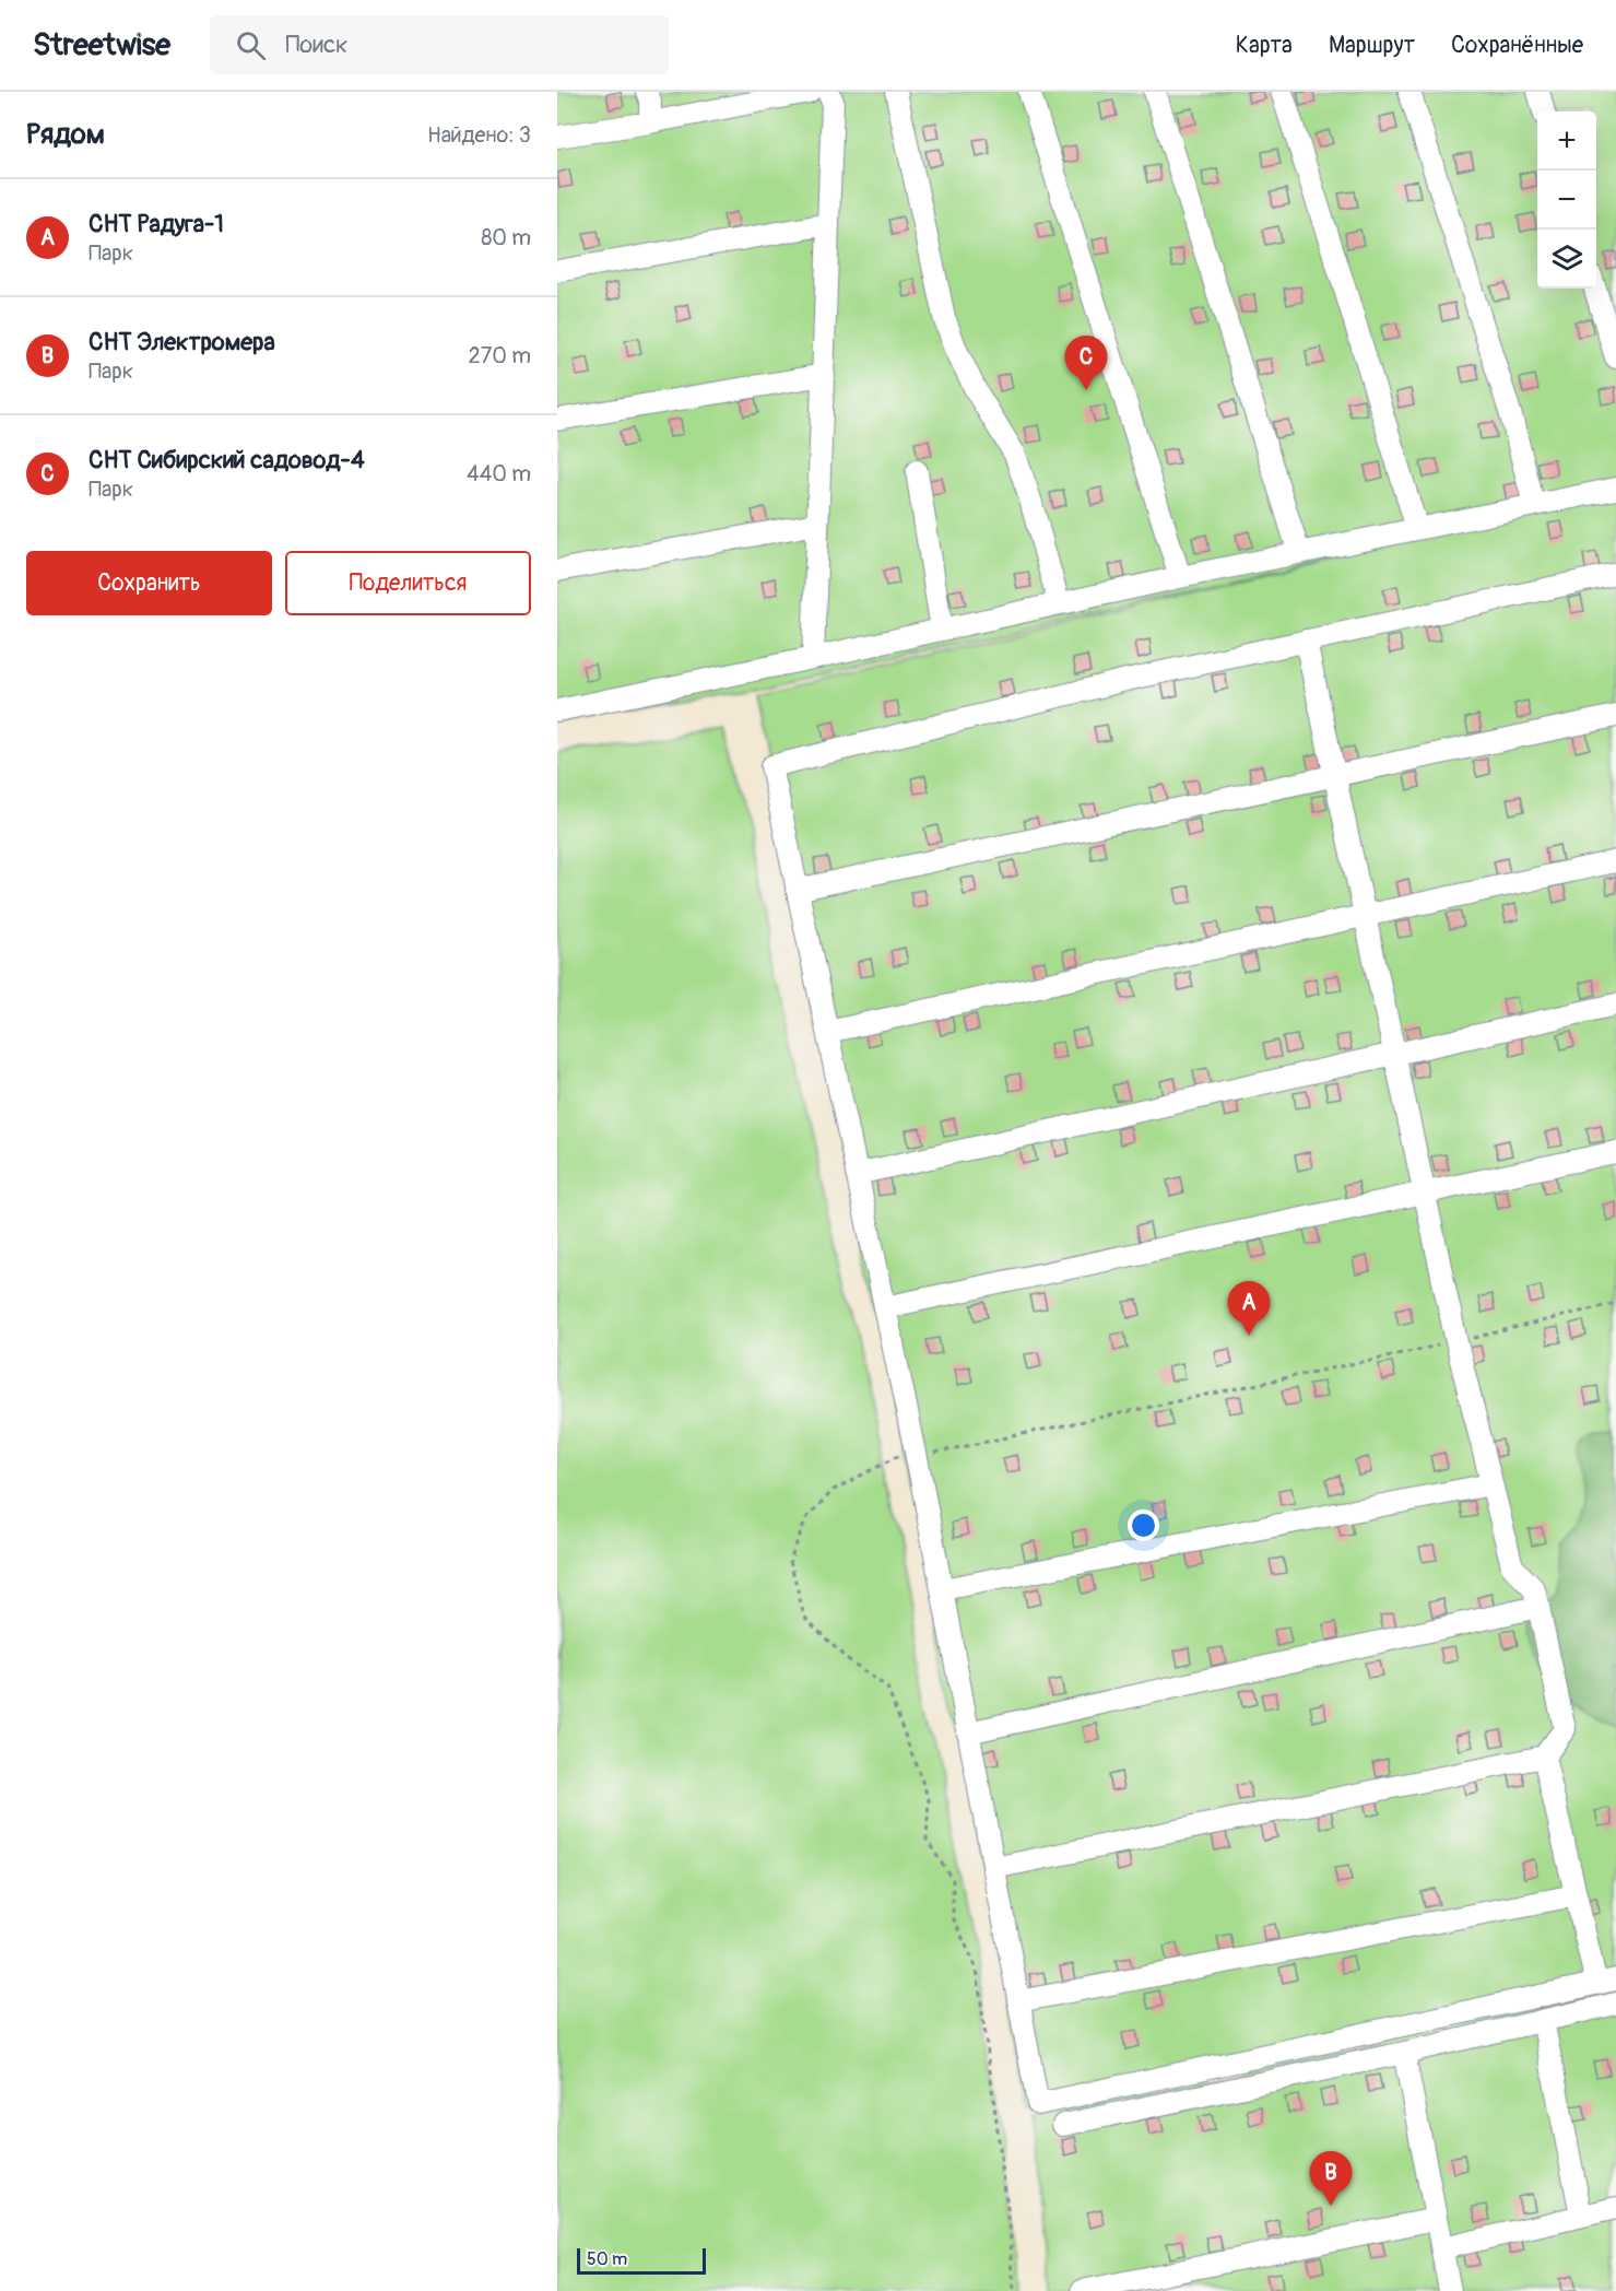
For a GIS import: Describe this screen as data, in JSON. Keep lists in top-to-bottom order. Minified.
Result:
{"scale_bar":"50 m","page":{"header":"Streetwise","search":"Поиск","nav":["Карта","Маршрут","Сохранённые"],"heading":["Рядом","Найдено: 3"],"map_buttons":["+","−"],"list":[{"mark":"A","name":"СНТ Радуга-1","note":"Парк","value":"80 m"},{"mark":"B","name":"СНТ Электромера","note":"Парк","value":"270 m"},{"mark":"C","name":"СНТ Сибирский садовод-4","note":"Парк","value":"440 m"}],"pins":["C","A","B"],"buttons":["Сохранить","Поделиться"],"scale":"50 m"}}
